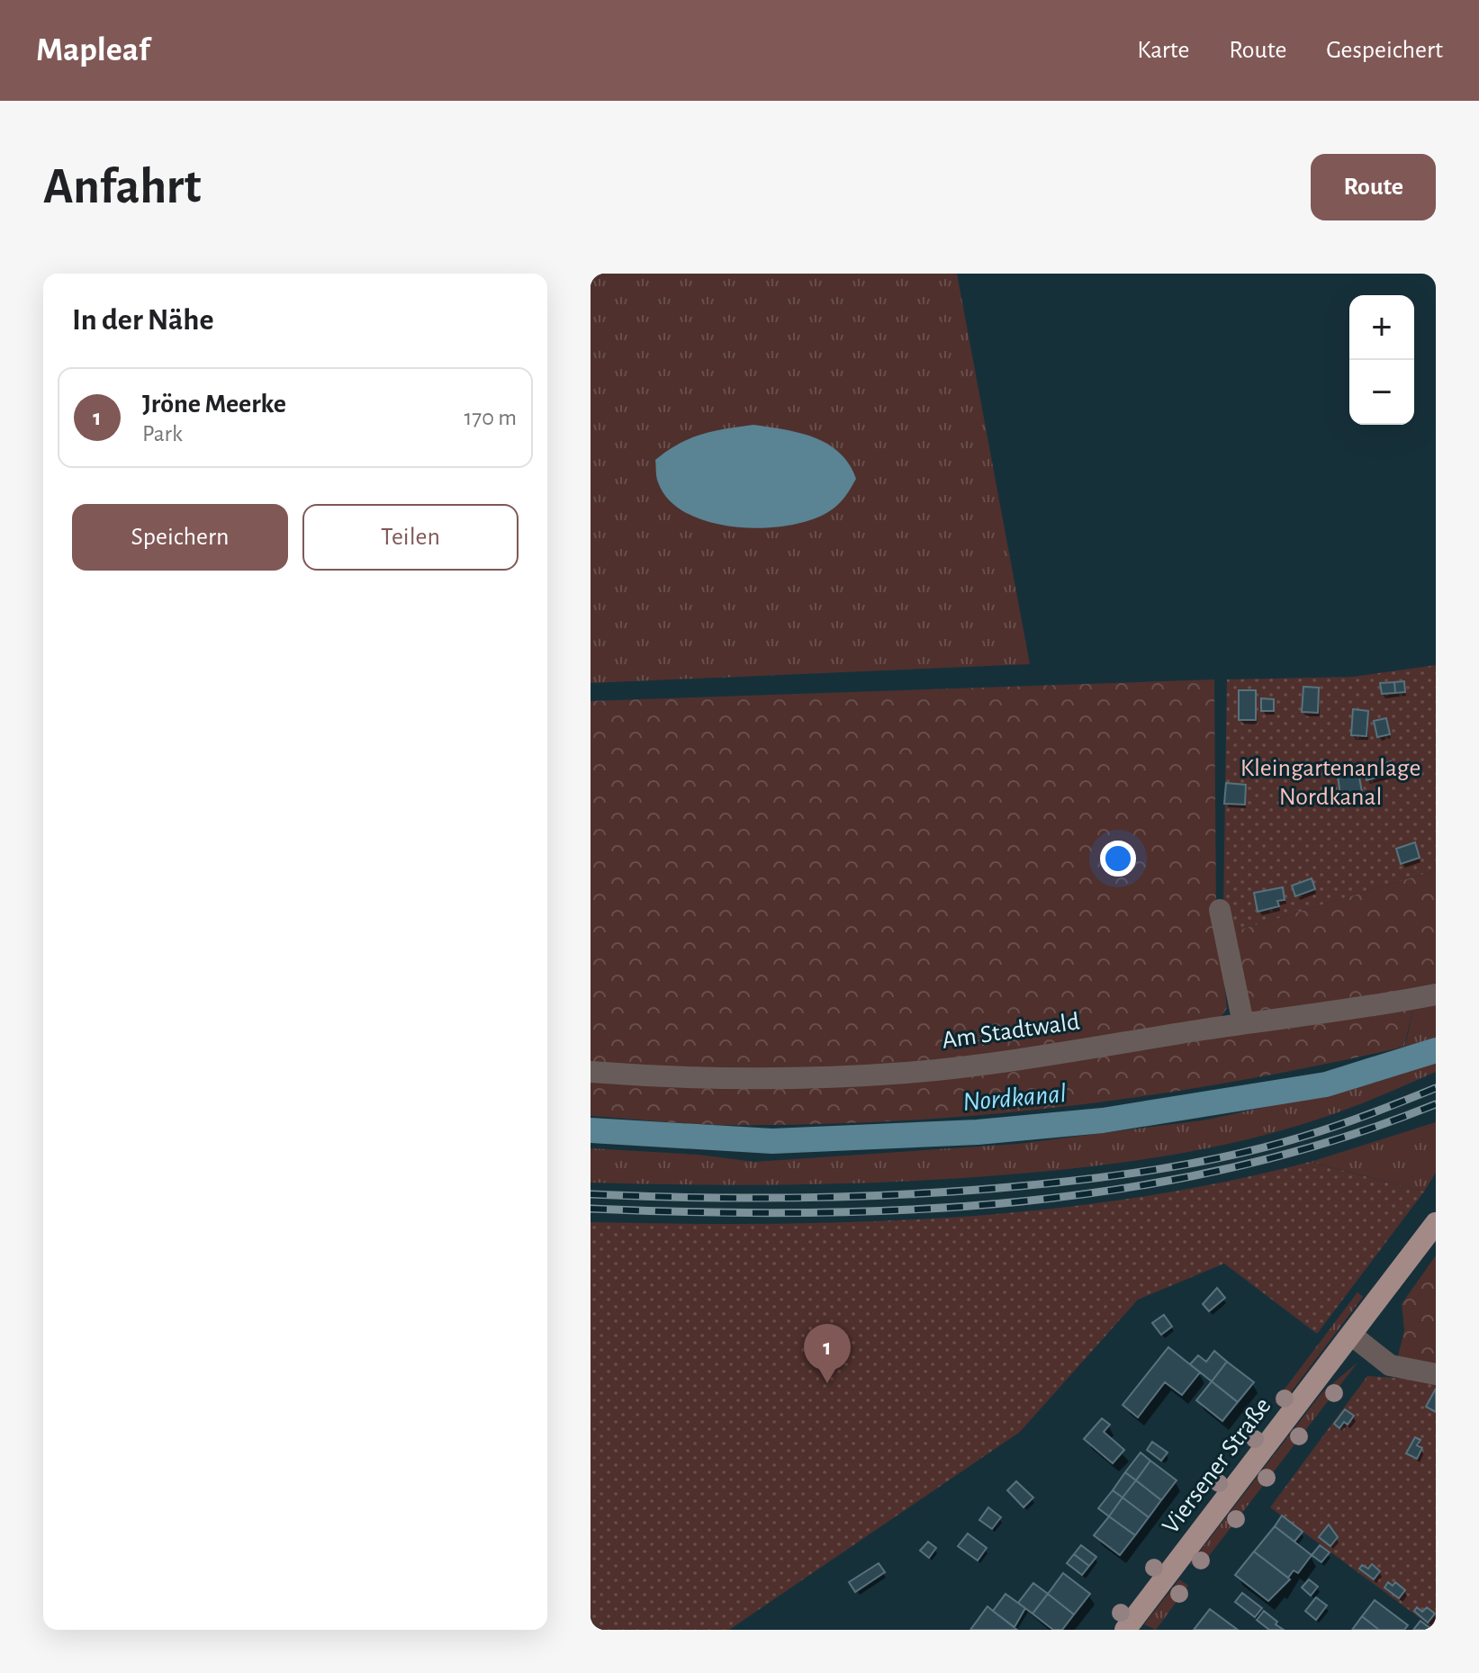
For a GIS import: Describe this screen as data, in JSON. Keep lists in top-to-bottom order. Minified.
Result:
{"streets":{"main road":["Viersener Straße"],"street":["Am Stadtwald"]},"water":["Nordkanal"],"parks":["Kleingartenanlage Nordkanal"],"page":{"header":"Mapleaf","nav":["Karte","Route","Gespeichert"],"buttons":["Route",["Speichern","Teilen"]],"title":"Anfahrt","heading":"In der Nähe","map_buttons":["+","−"],"list":[{"mark":"1","name":"Jröne Meerke","note":"Park","value":"170 m"}],"pins":"1"}}
